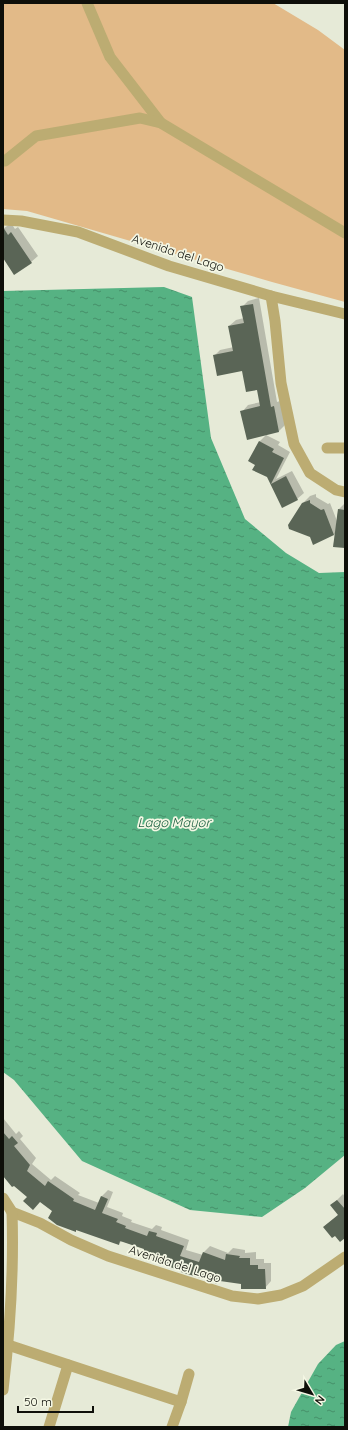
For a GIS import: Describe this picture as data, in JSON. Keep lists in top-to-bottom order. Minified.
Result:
{"streets":{"street":["Avenida del Lago"]},"water":["Lago Mayor"],"scale_bar":"50 m","north":"bottom right"}
